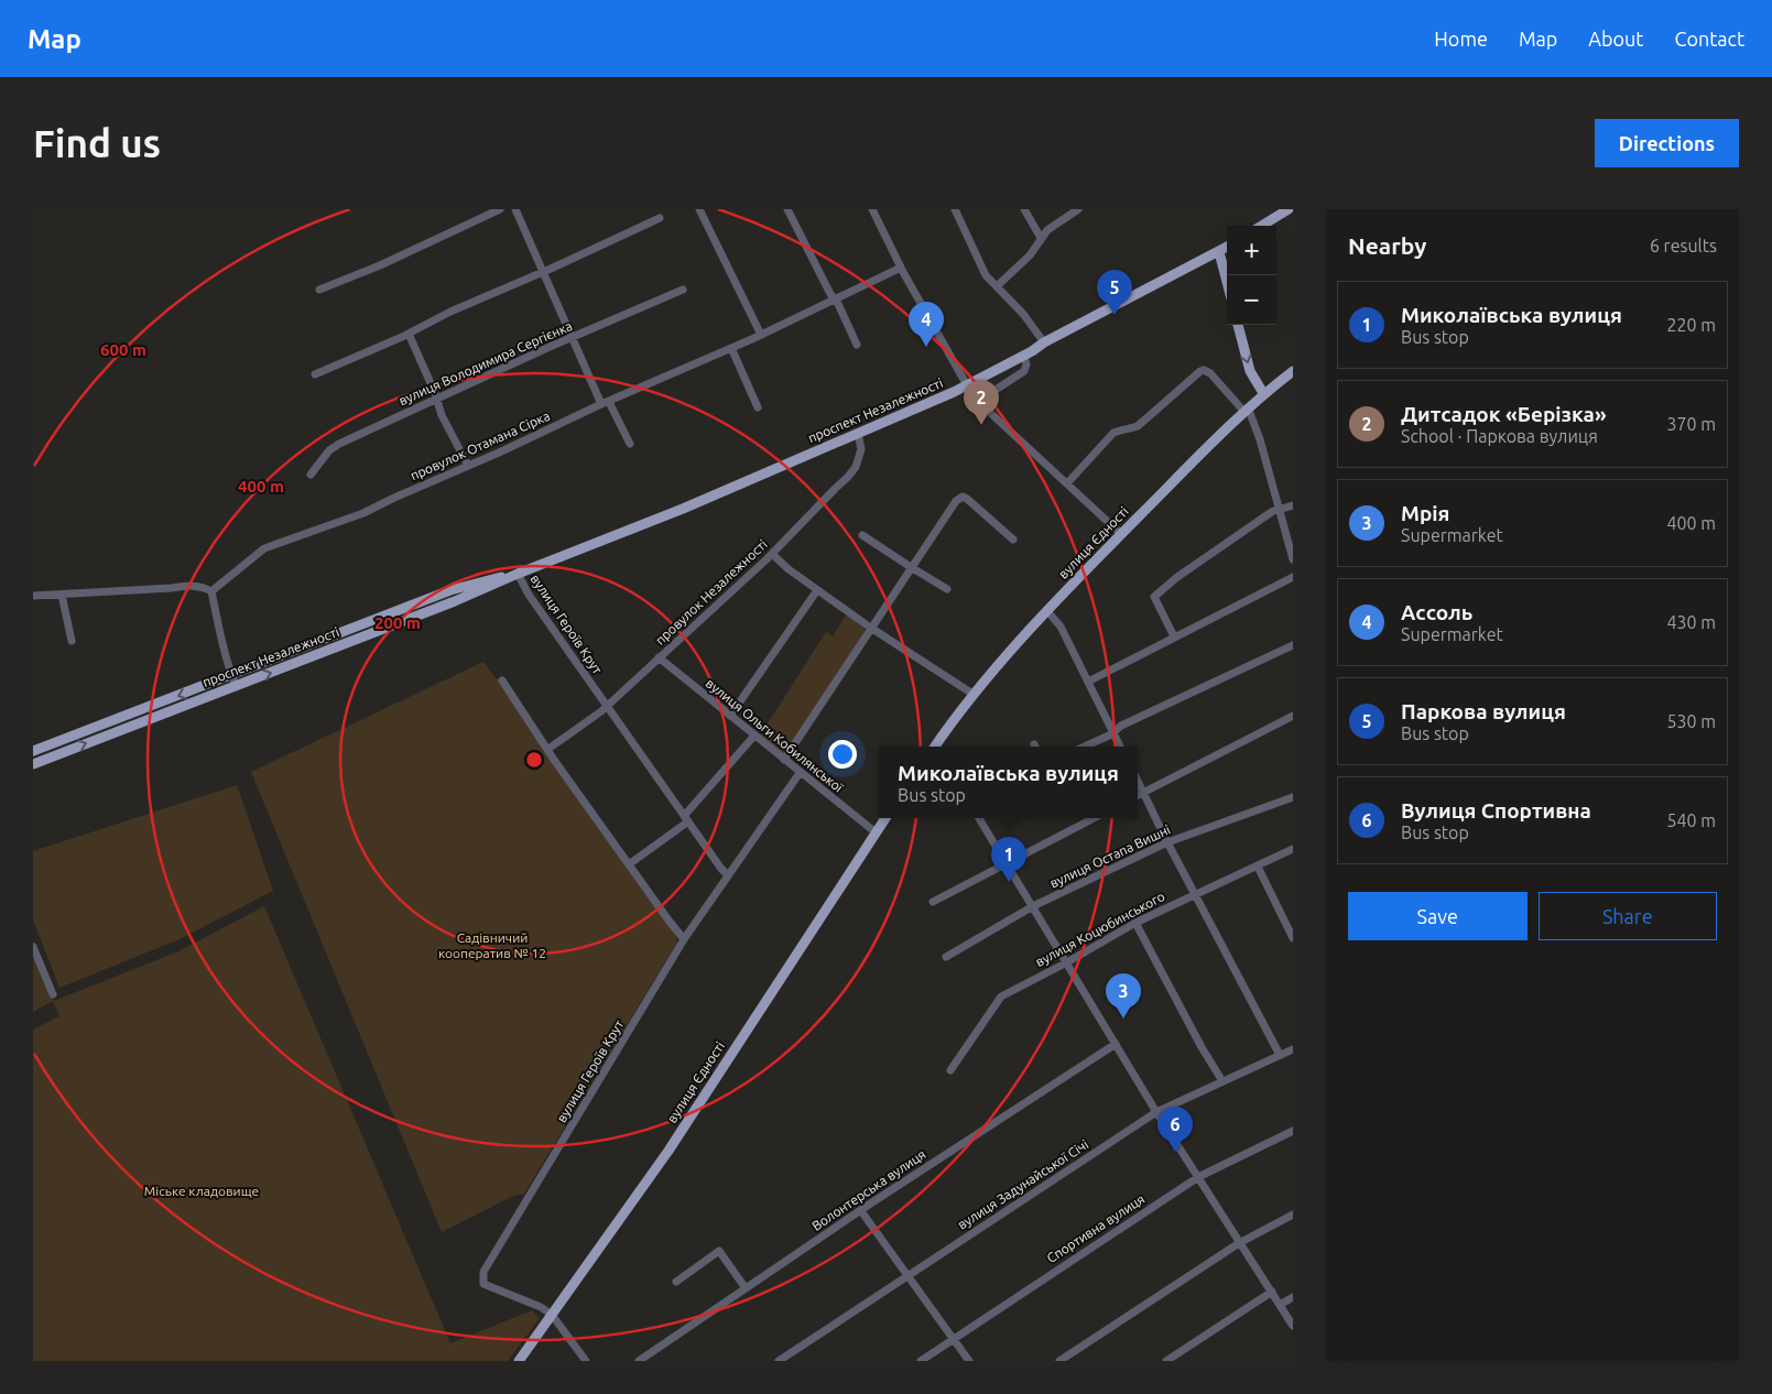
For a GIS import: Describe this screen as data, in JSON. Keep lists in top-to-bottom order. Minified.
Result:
{"streets":{"main road":["проспект Незалежності","вулиця Єдності"],"street":["вулиця Володимира Сергієнка","провулок Отамана Сірка","провулок Незалежності","вулиця Героїв Крут","вулиця Ольги Кобилянської","вулиця Остапа Вишні","вулиця Коцюбинського","вулиця Задунайської Січі","Волонтерська вулиця","Спортивна вулиця"]},"crossings":[["проспект Незалежності","провулок Незалежності"],["проспект Незалежності","вулиця Героїв Крут"],["вулиця Єдності","вулиця Героїв Крут"],["вулиця Єдності","вулиця Ольги Кобилянської"],["провулок Незалежності","вулиця Героїв Крут"],["провулок Незалежності","вулиця Ольги Кобилянської"],["вулиця Героїв Крут","вулиця Ольги Кобилянської"]],"parks":["Садівничий кооператив № 12","Міське кладовище"],"page":{"header":"Map","nav":["Home","Map","About","Contact"],"buttons":["Directions",["Save","Share"]],"title":"Find us","heading":["Nearby","6 results"],"map_buttons":["+","−"],"pins":["5","4","2","1","3","6"],"list":[{"mark":"1","name":"Миколаївська вулиця","note":"Bus stop","value":"220 m"},{"mark":"2","name":"Дитсадок «Берізка»","note":"School · Паркова вулиця","value":"370 m"},{"mark":"3","name":"Мрія","note":"Supermarket","value":"400 m"},{"mark":"4","name":"Ассоль","note":"Supermarket","value":"430 m"},{"mark":"5","name":"Паркова вулиця","note":"Bus stop","value":"530 m"},{"mark":"6","name":"Вулиця Спортивна","note":"Bus stop","value":"540 m"}],"popup":["Миколаївська вулиця","Bus stop"]},"rings":["600 m","400 m","200 m"]}
